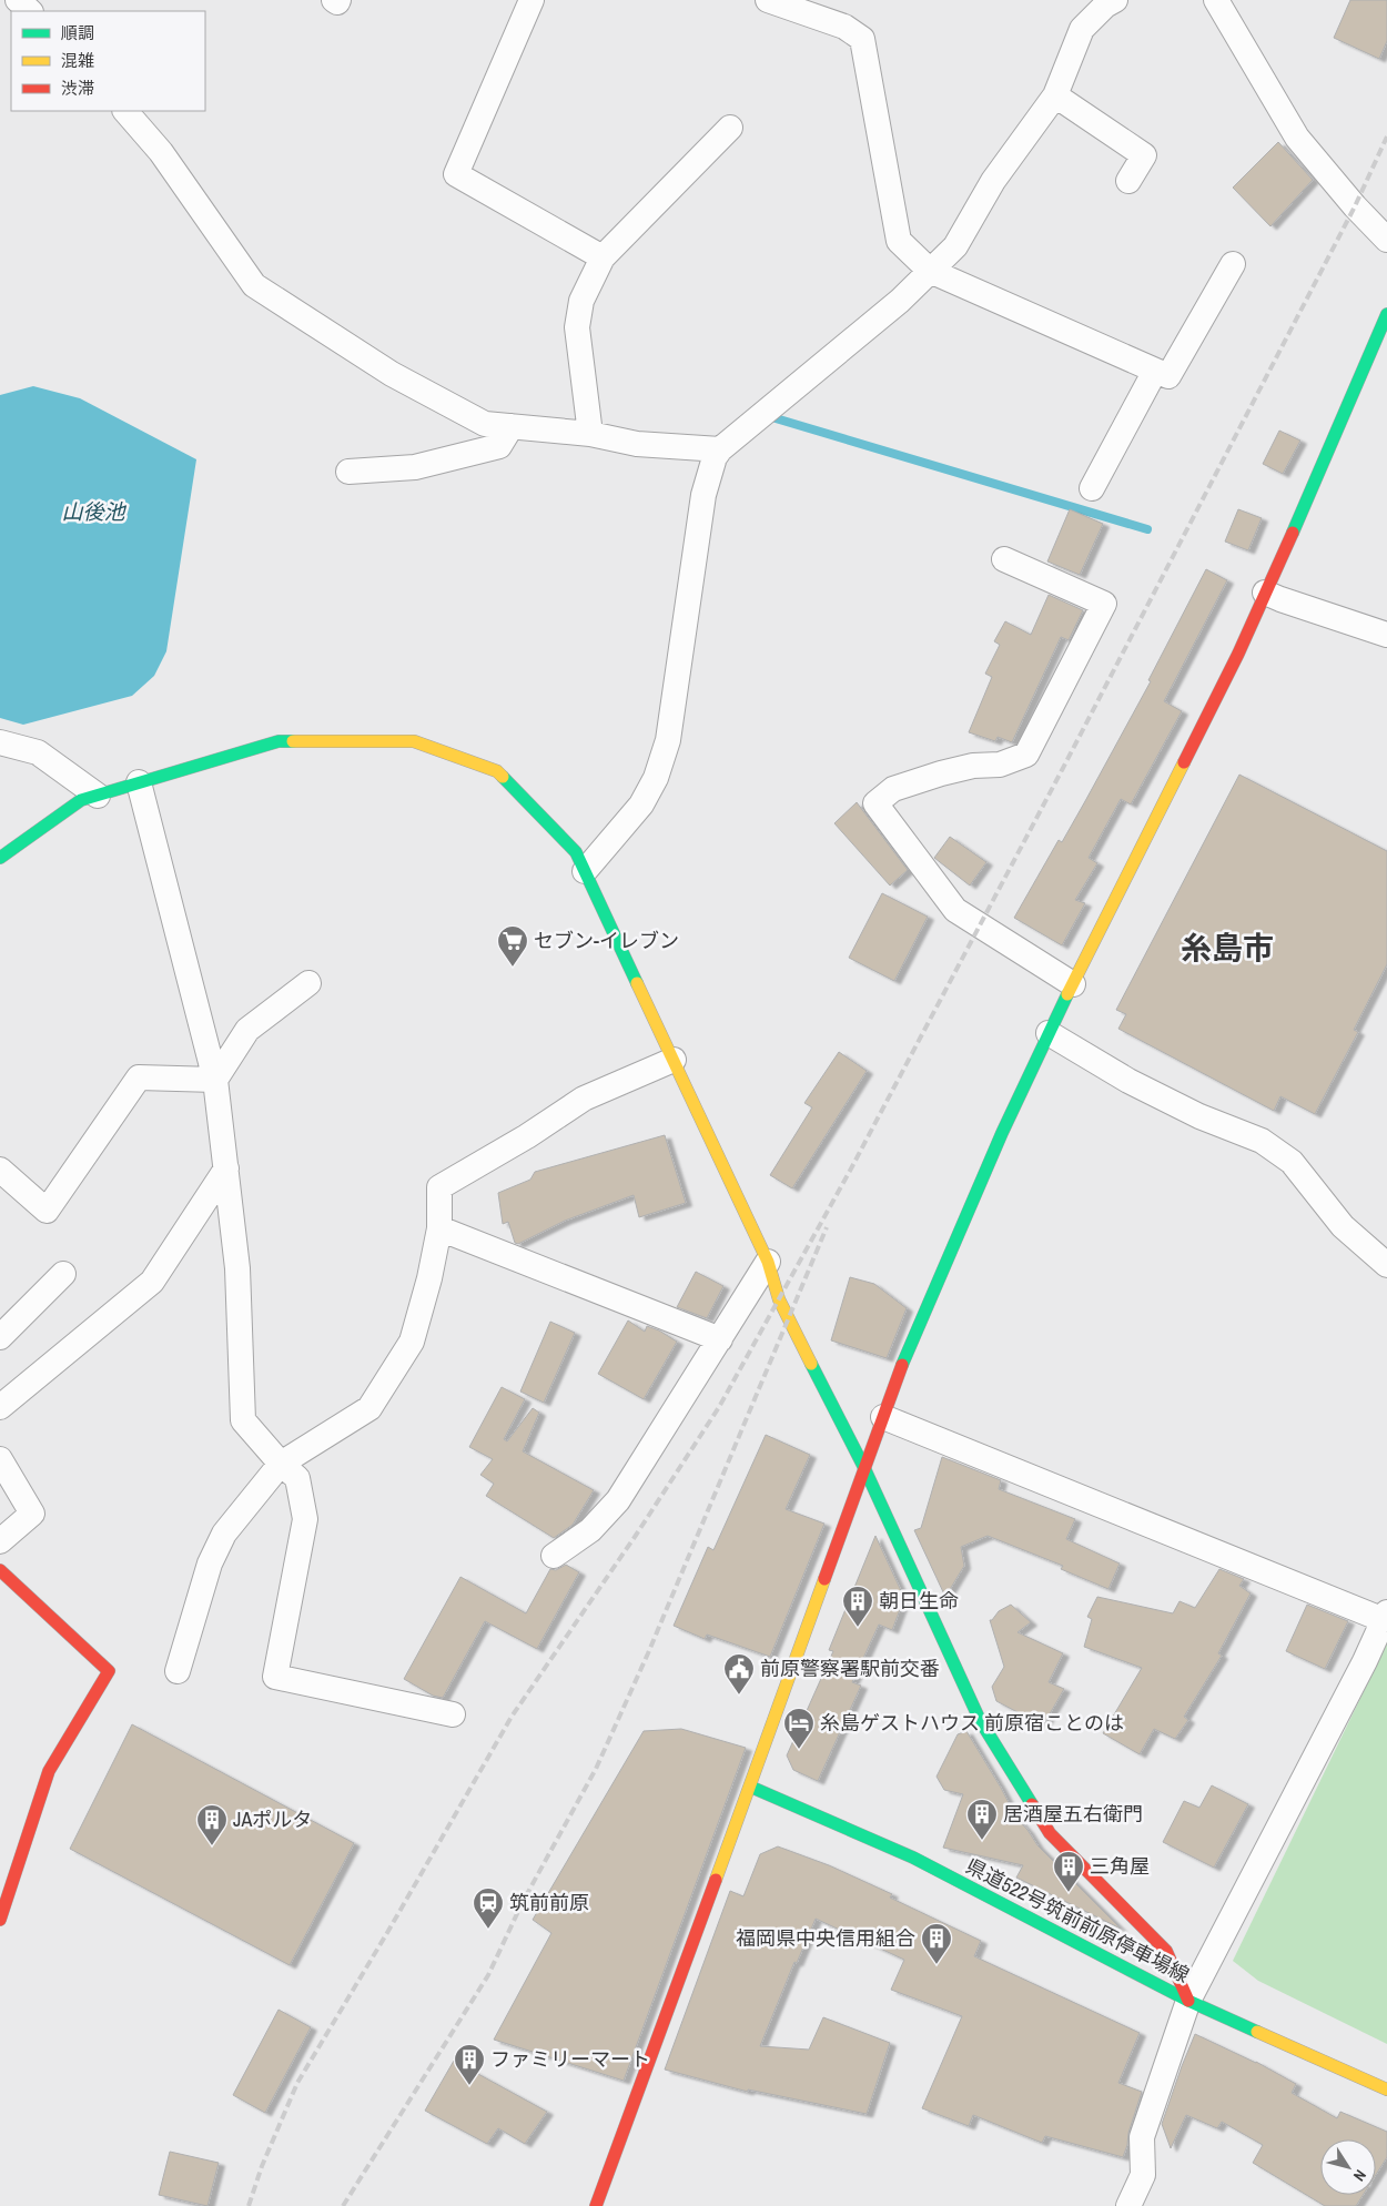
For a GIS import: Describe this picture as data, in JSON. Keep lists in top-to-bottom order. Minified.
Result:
{"streets":{"street":["県道522号筑前前原停車場線"]},"districts":["糸島市"],"water":["山後池"],"places":{"supermarket":["セブン-イレブン"],"building":["朝日生命","居酒屋五右衛門","JAポルタ","三角屋","福岡県中央信用組合","ファミリーマート"],"public building":["前原警察署駅前交番"],"hotel":["糸島ゲストハウス 前原宿ことのは"],"station":["筑前前原"]},"legend":["順調","混雑","渋滞"],"north":"bottom right"}
